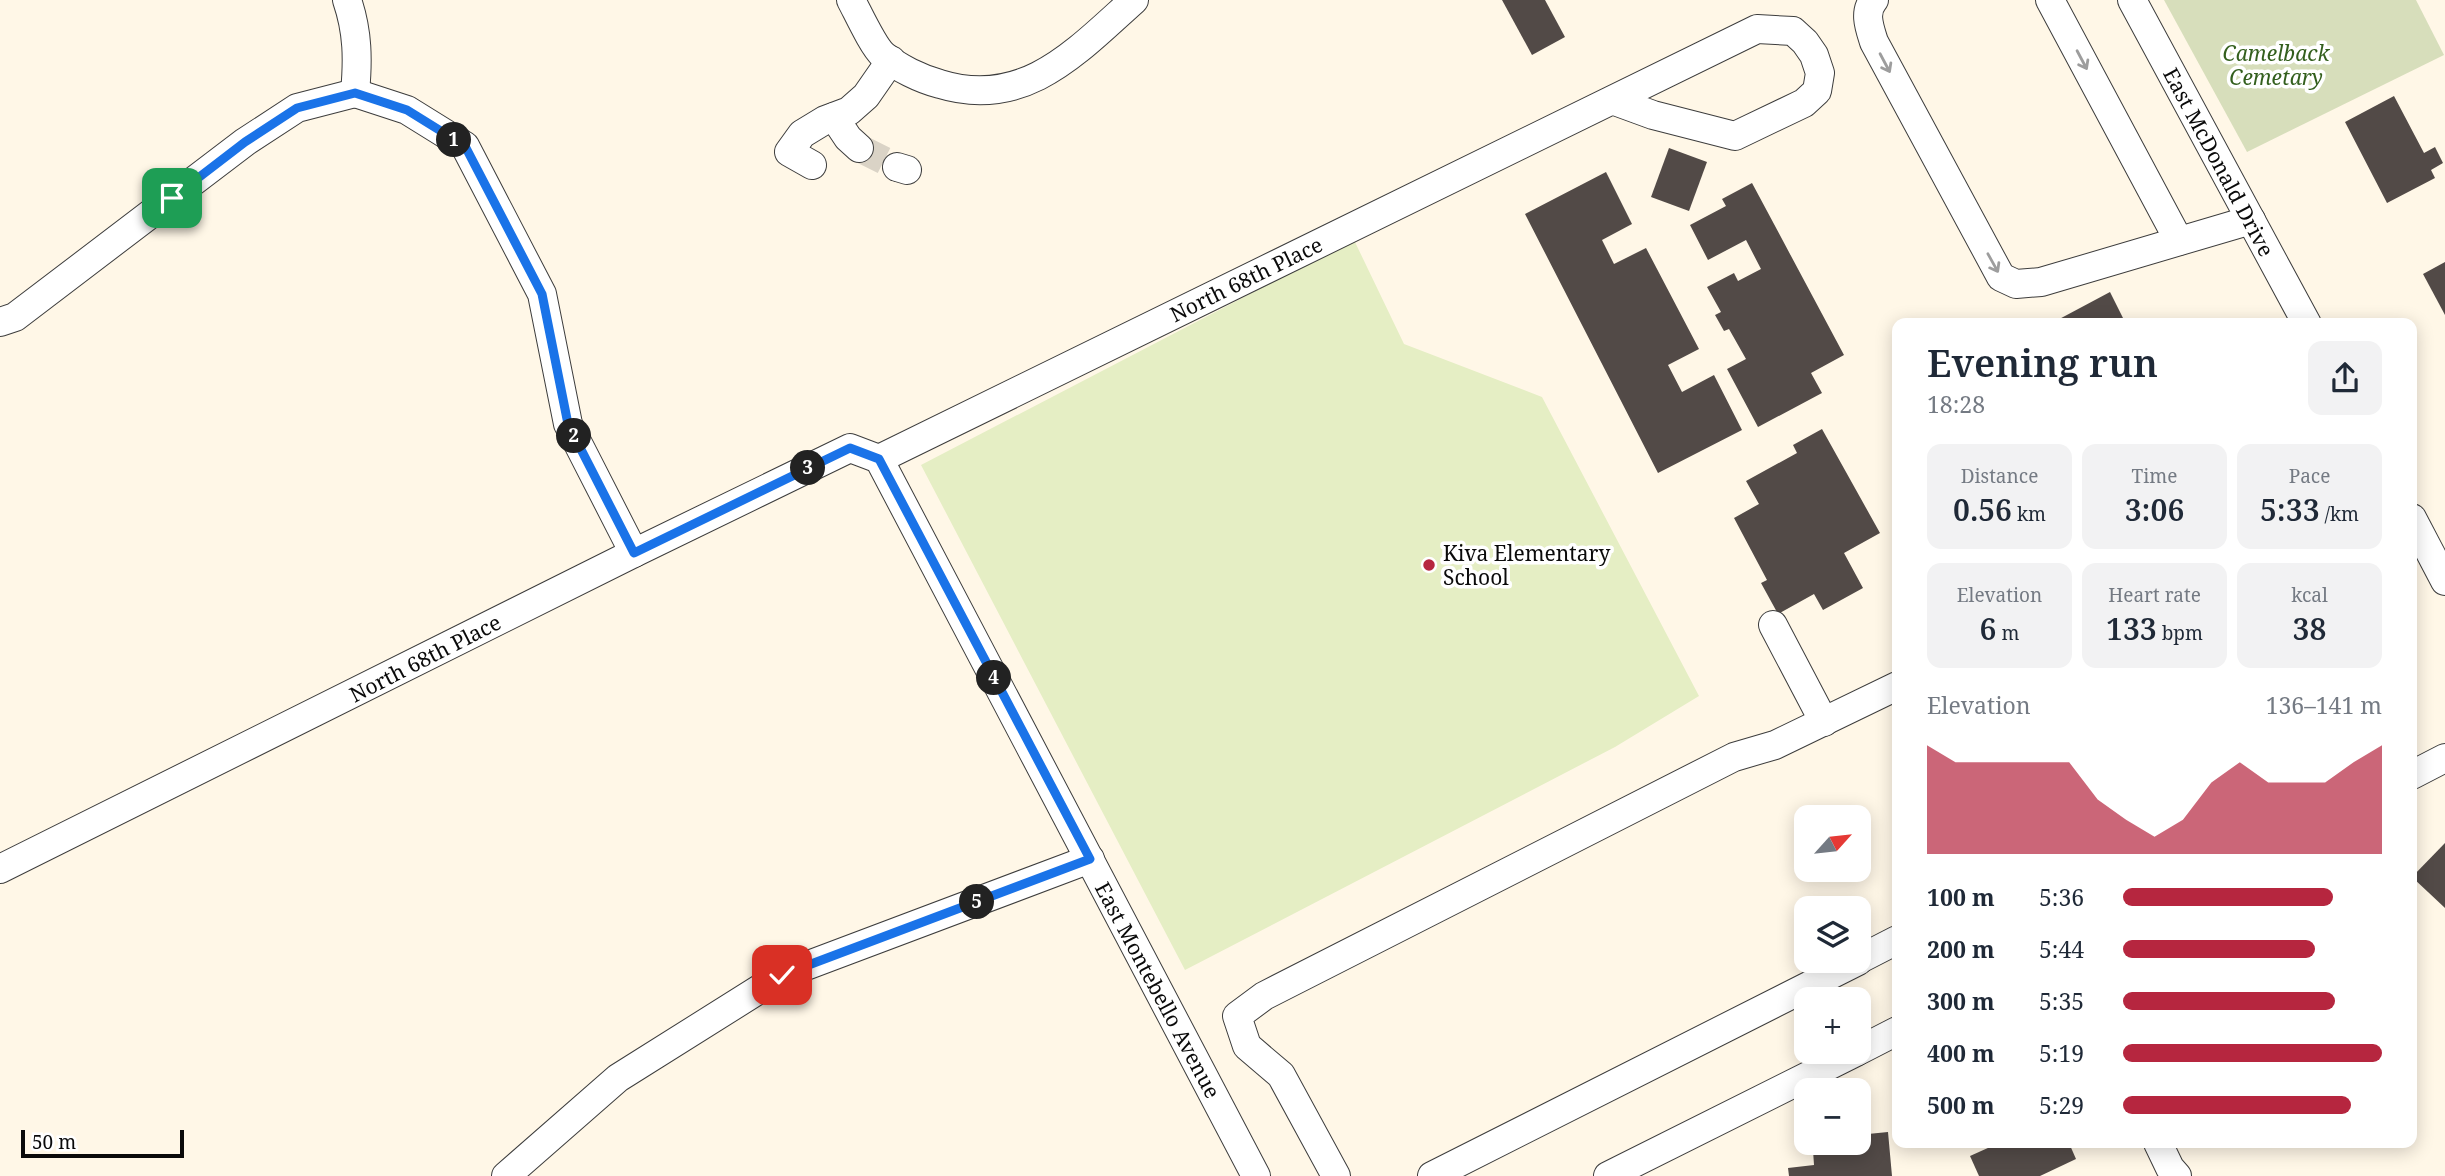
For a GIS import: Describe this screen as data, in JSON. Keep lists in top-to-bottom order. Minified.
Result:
{"streets":{"street":["East McDonald Drive","North 68th Place","East Montebello Avenue"]},"crossings":[["North 68th Place","East Montebello Avenue"]],"parks":["Camelback Cemetary"],"places":["Kiva Elementary School"],"scale_bar":"50 m","north":"top right","page":{"pins":["1","2","3","4","5"],"heading":["Evening run","18:28"],"stats":[["Distance","0.56 km"],["Time","3:06"],["Pace","5:33 /km"],["Elevation","6 m"],["Heart rate","133 bpm"],["kcal","38"]],"chart":["Elevation","136–141 m"],"map_buttons":["+","−"],"list":[{"name":"100 m","note":"5:36"},{"name":"200 m","note":"5:44"},{"name":"300 m","note":"5:35"},{"name":"400 m","note":"5:19"},{"name":"500 m","note":"5:29"}],"scale":"50 m"}}
